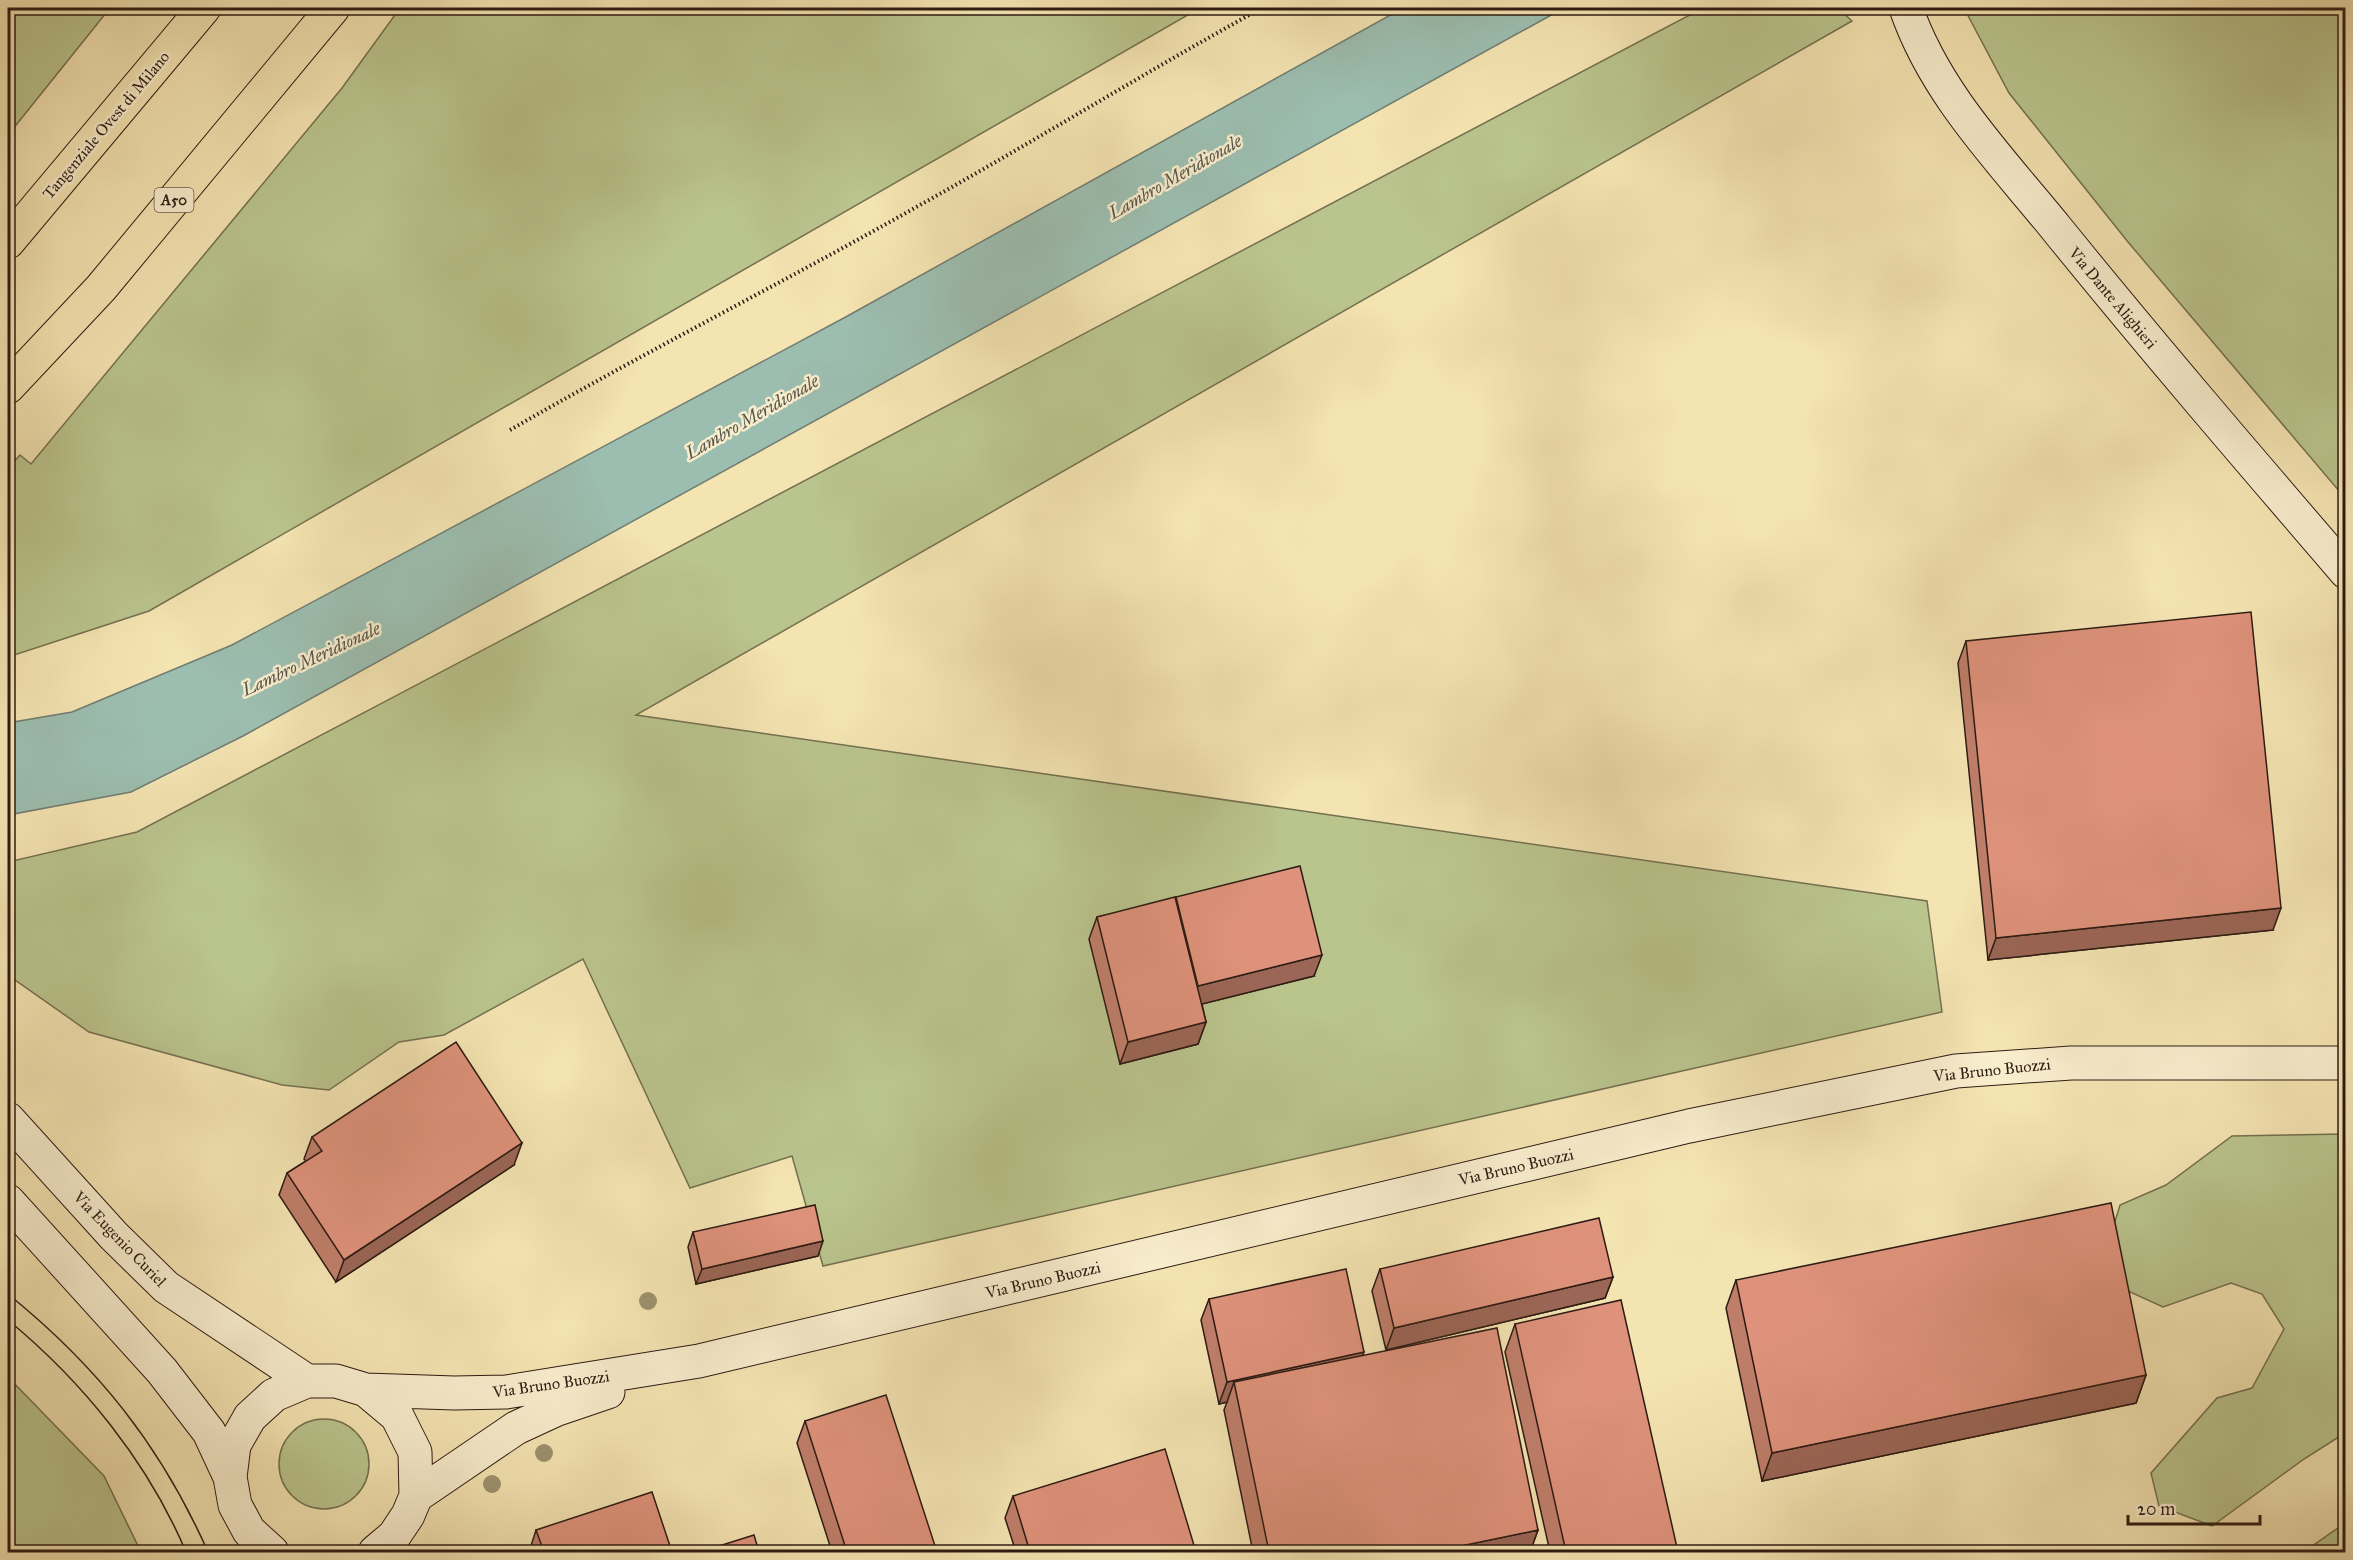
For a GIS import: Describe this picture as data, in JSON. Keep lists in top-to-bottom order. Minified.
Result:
{"streets":{"highway":["Tangenziale Ovest di Milano","A50"],"main road":["Via Dante Alighieri","Via Bruno Buozzi","Via Eugenio Curiel"]},"water":["Lambro Meridionale"],"scale_bar":"20 m"}
